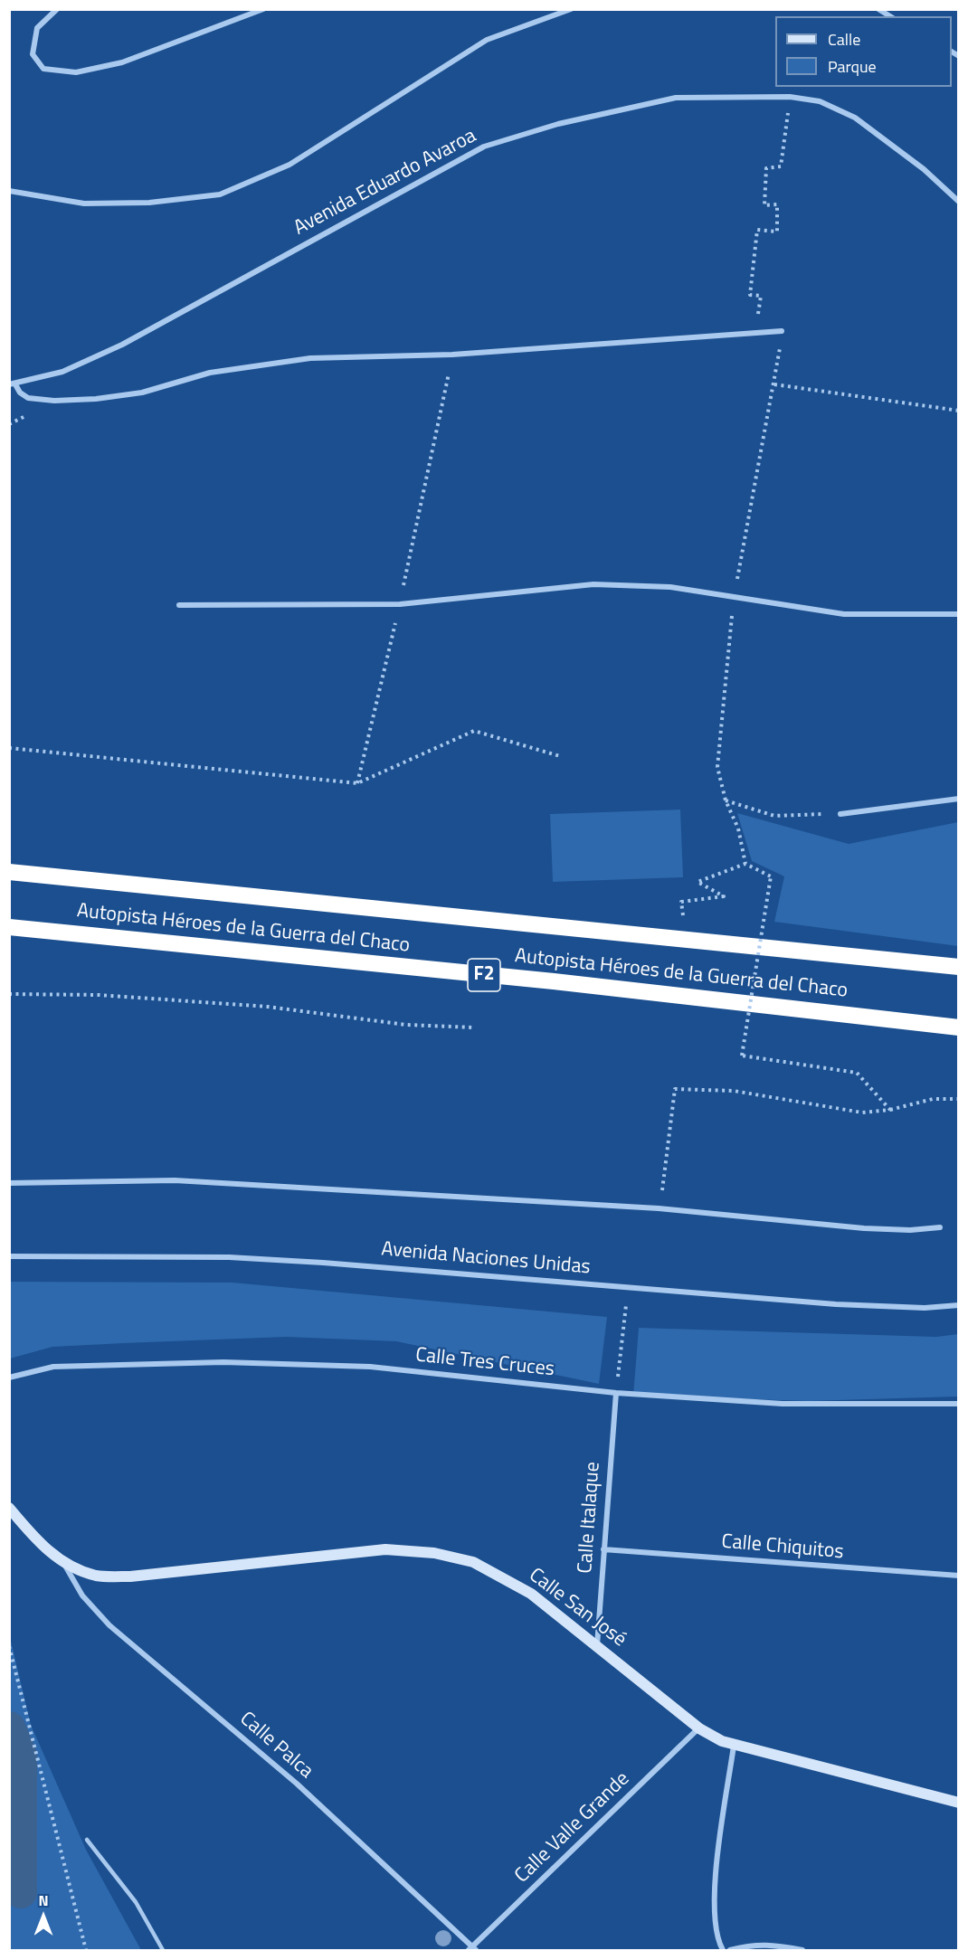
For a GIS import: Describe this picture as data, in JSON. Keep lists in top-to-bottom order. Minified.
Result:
{"streets":{"highway":["Autopista Héroes de la Guerra del Chaco","F2"],"street":["Avenida Eduardo Avaroa","Avenida Naciones Unidas","Calle Tres Cruces","Calle Italaque","Calle Chiquitos","Calle San José","Calle Palca","Calle Valle Grande"]},"crossings":[["Calle Tres Cruces","Calle Italaque"],["Calle Italaque","Calle Chiquitos"],["Calle Italaque","Calle San José"],["Calle San José","Calle Palca"],["Calle San José","Calle Valle Grande"],["Calle Palca","Calle Valle Grande"]],"legend":["Calle","Parque"],"north":"top"}
